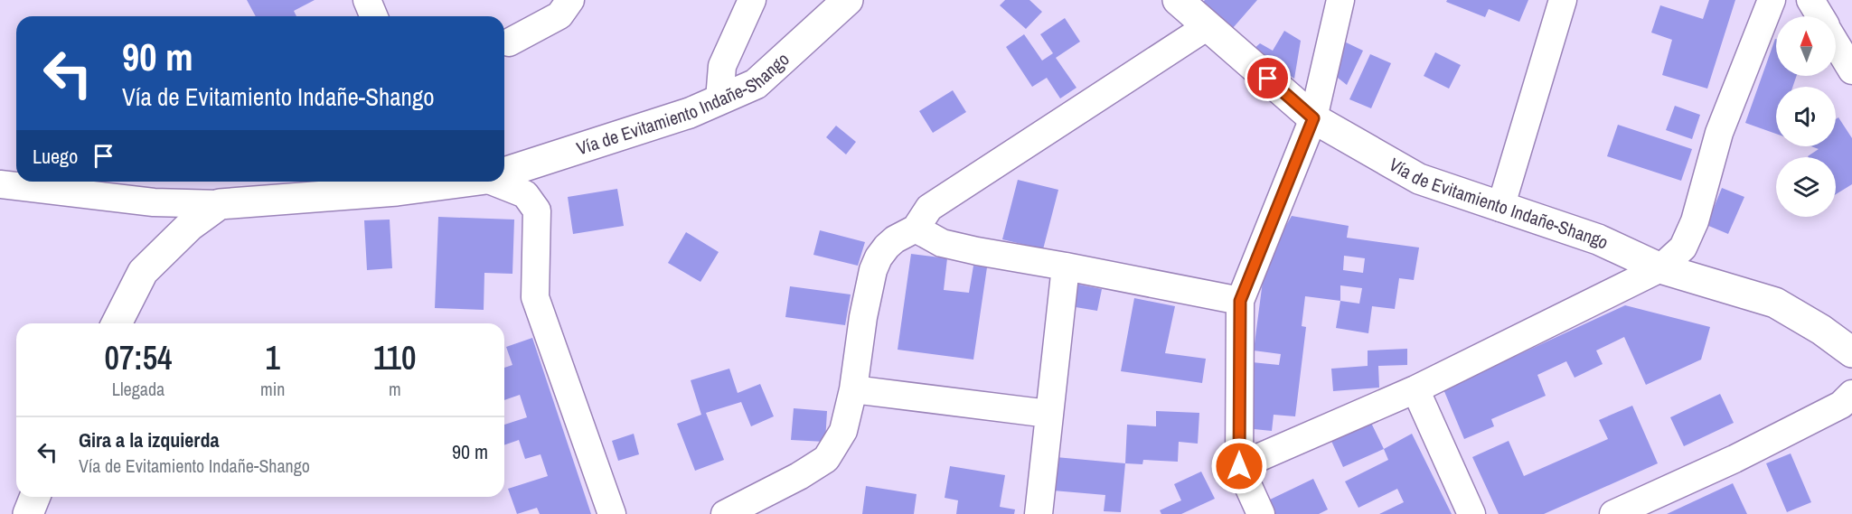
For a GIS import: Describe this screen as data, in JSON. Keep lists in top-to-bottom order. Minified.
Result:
{"streets":{"main road":["Vía de Evitamiento Indañe-Shango"]},"north":"top","page":{"turn":["90 m","Vía de Evitamiento Indañe-Shango"],"then":"Luego","eta":["07:54","Llegada","1","min","110","m"],"list":[{"name":"Gira a la izquierda","note":"Vía de Evitamiento Indañe-Shango","value":"90 m"}]}}
